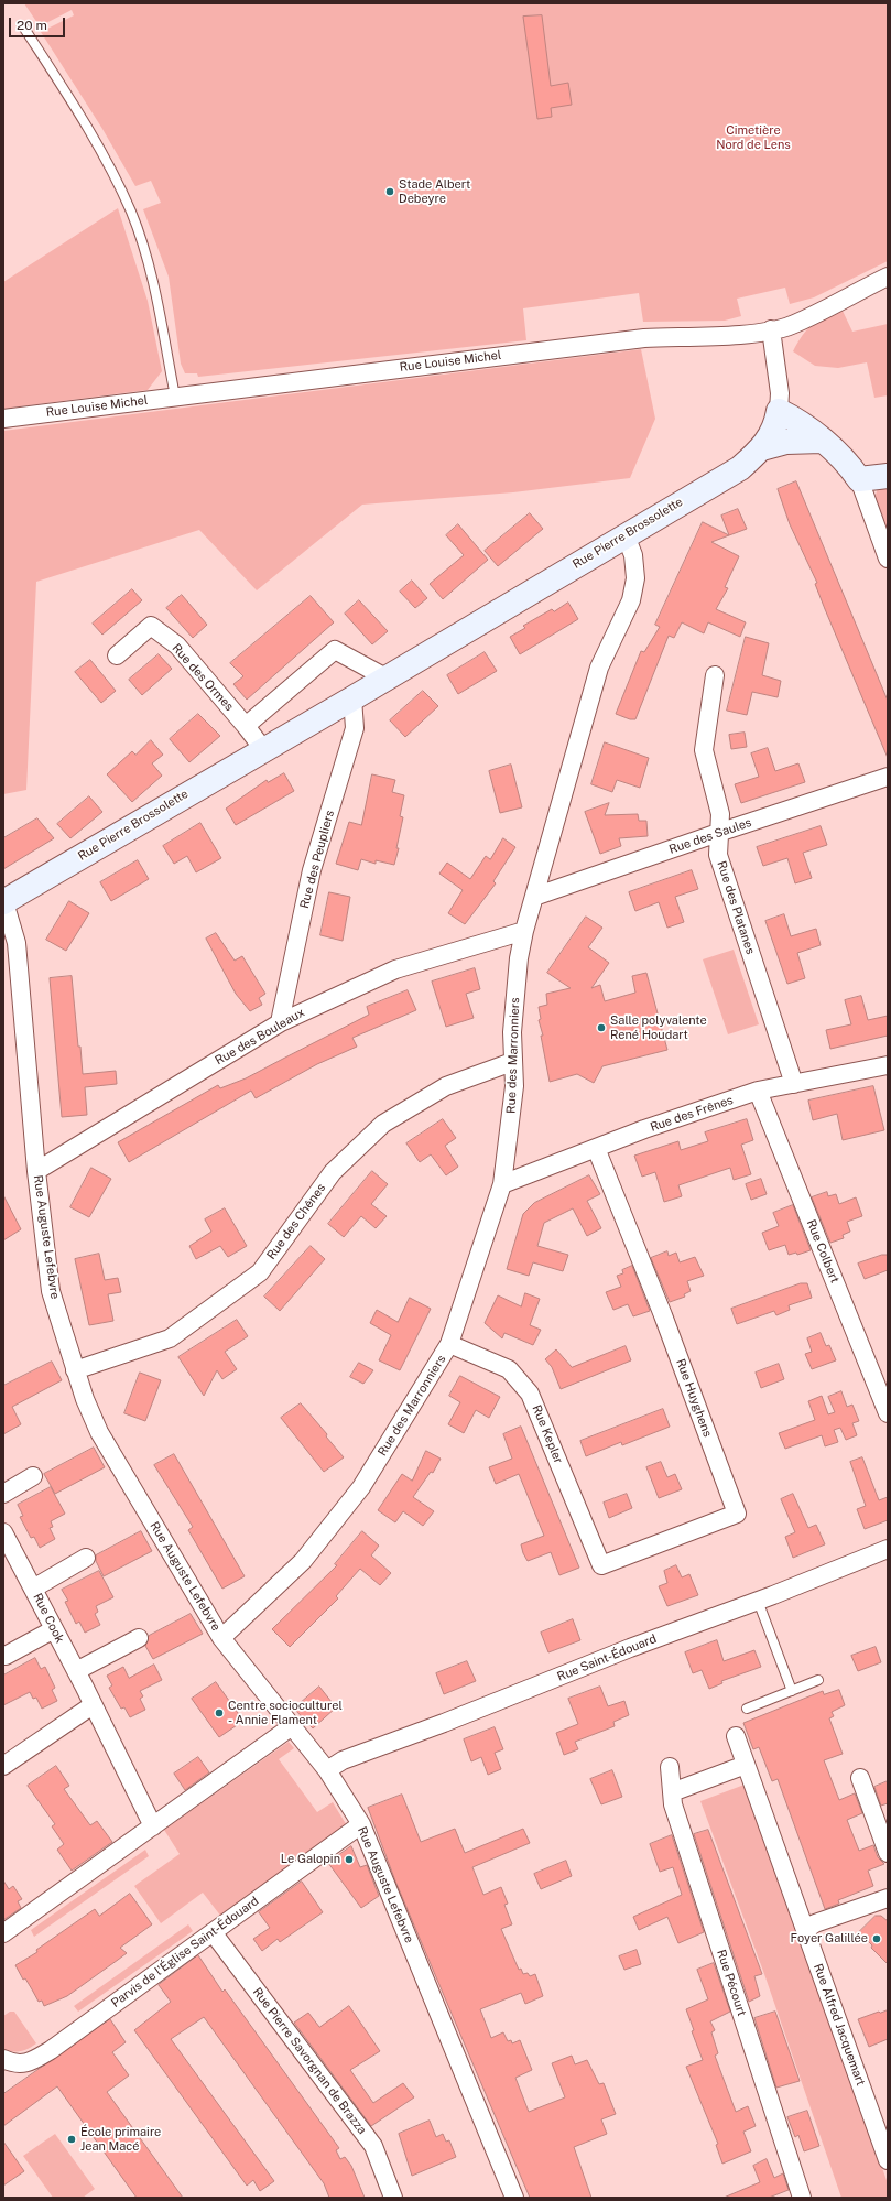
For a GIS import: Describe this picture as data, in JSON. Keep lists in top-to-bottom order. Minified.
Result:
{"streets":{"street":["Rue Louise Michel","Rue Pierre Brossolette","Rue des Ormes","Rue des Saules","Rue des Peupliers","Rue des Platanes","Rue des Bouleaux","Rue des Marronniers","Rue des Frênes","Rue des Chênes","Rue Auguste Lefebvre","Rue Colbert","Rue Huyghens","Rue Kepler","Rue Cook","Rue Saint-Édouard","Parvis de l'Église Saint-Édouard","Rue Pécourt","Rue Alfred Jacquemart","Rue Pierre Savorgnan de Brazza"]},"crossings":[["Rue Louise Michel","Rue Pierre Brossolette"],["Rue Pierre Brossolette","Rue des Peupliers"],["Rue Pierre Brossolette","Rue des Marronniers"],["Rue Pierre Brossolette","Rue Auguste Lefebvre"],["Rue des Saules","Rue des Platanes"],["Rue des Saules","Rue des Marronniers"],["Rue des Peupliers","Rue des Bouleaux"],["Rue des Platanes","Rue des Frênes"],["Rue des Bouleaux","Rue des Marronniers"],["Rue des Bouleaux","Rue Auguste Lefebvre"],["Rue des Marronniers","Rue des Frênes"],["Rue des Marronniers","Rue des Chênes"],["Rue des Marronniers","Rue Auguste Lefebvre"],["Rue des Marronniers","Rue Kepler"],["Rue des Frênes","Rue Colbert"],["Rue des Frênes","Rue Huyghens"],["Rue des Chênes","Rue Auguste Lefebvre"],["Rue Auguste Lefebvre","Rue Saint-Édouard"],["Rue Auguste Lefebvre","Parvis de l'Église Saint-Édouard"],["Rue Huyghens","Rue Kepler"],["Parvis de l'Église Saint-Édouard","Rue Pierre Savorgnan de Brazza"]],"parks":["Cimetière Nord de Lens"],"places":["Stade Albert Debeyre","Salle polyvalente René Houdart","Centre socioculturel - Annie Flament","Le Galopin","Foyer Galillée","École primaire Jean Macé"],"scale_bar":"20 m"}
